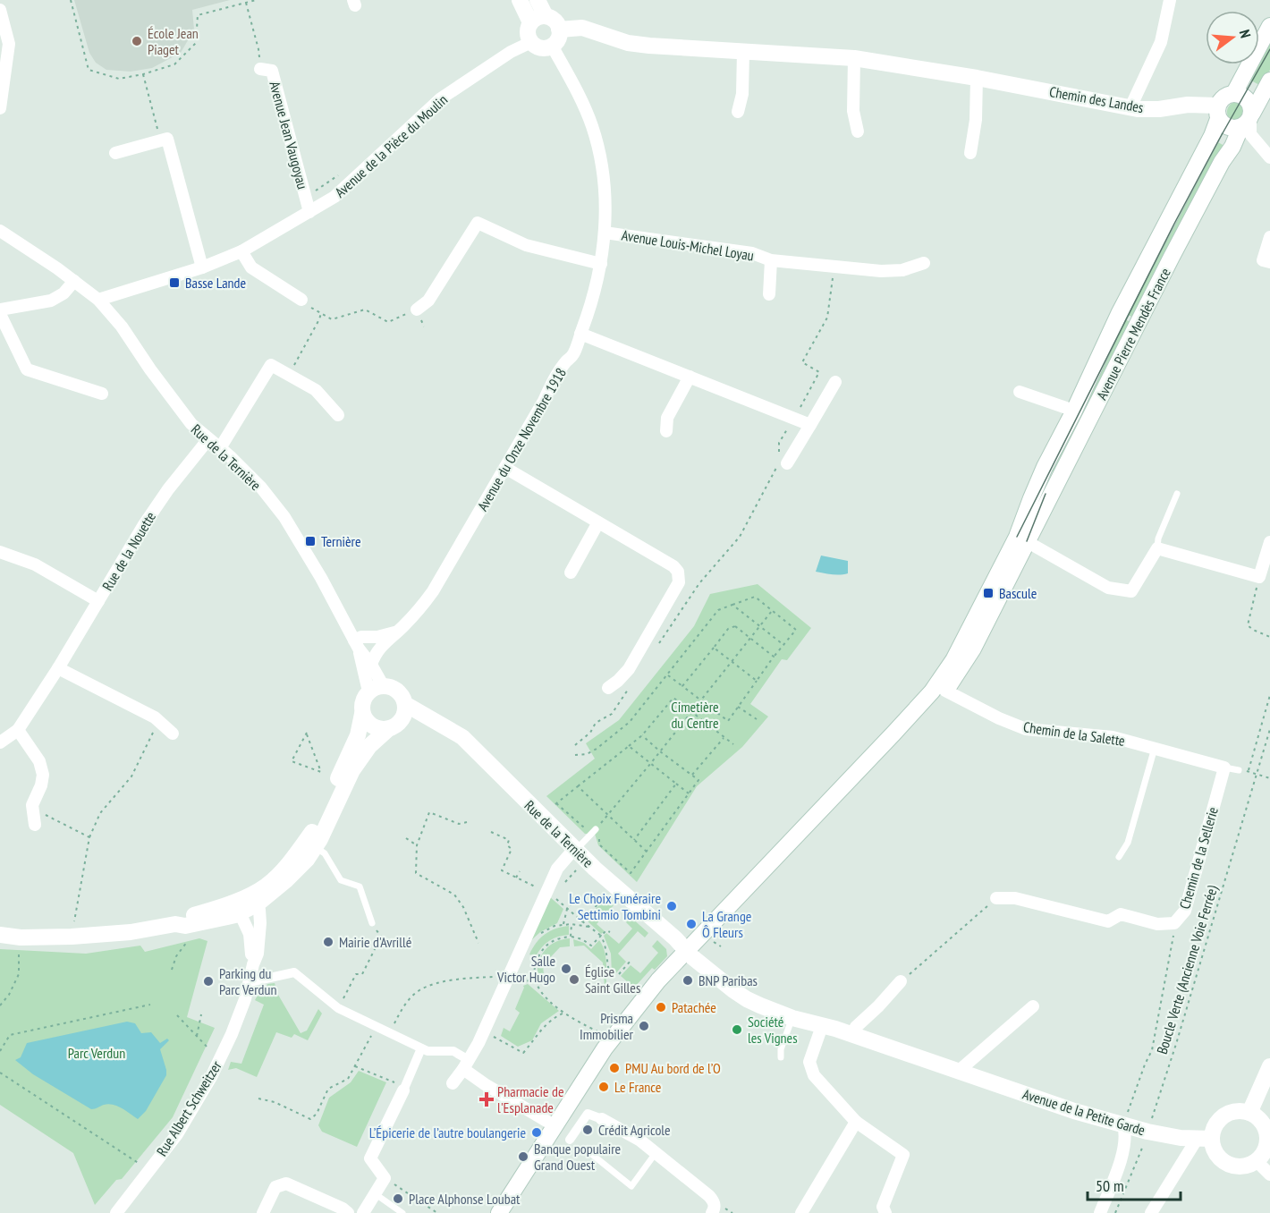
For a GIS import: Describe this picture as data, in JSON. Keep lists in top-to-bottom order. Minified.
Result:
{"streets":{"main road":["Chemin des Landes","Avenue Pierre Mendès France","Rue de la Ternière","Avenue de la Petite Garde"],"street":["Avenue Jean Vaugoyau","Avenue de la Pièce du Moulin","Avenue Louis-Michel Loyau","Avenue du Onze Novembre 1918","Rue de la Nouette","Chemin de la Salette","Chemin de la Sellerie","Rue Albert Schweitzer"],"path":["Boucle Verte (Ancienne Voie Ferrée)"]},"crossings":[["Chemin des Landes","Avenue de la Pièce du Moulin"],["Chemin des Landes","Avenue Pierre Mendès France"],["Chemin des Landes","Avenue du Onze Novembre 1918"],["Avenue Jean Vaugoyau","Avenue de la Pièce du Moulin"],["Avenue de la Pièce du Moulin","Avenue du Onze Novembre 1918"],["Avenue de la Pièce du Moulin","Rue de la Ternière"],["Avenue Louis-Michel Loyau","Avenue du Onze Novembre 1918"],["Avenue du Onze Novembre 1918","Rue de la Ternière"],["Rue de la Ternière","Rue de la Nouette"],["Rue de la Ternière","Avenue de la Petite Garde"],["Chemin de la Salette","Chemin de la Sellerie"],["Boucle Verte (Ancienne Voie Ferrée)","Avenue de la Petite Garde"]],"parks":["Cimetière du Centre","Parc Verdun"],"places":{"other":["École Jean Piaget","Le Choix Funéraire Settimio Tombini","La Grange Ô Fleurs","Mairie d'Avrillé","Salle Victor Hugo","Église Saint Gilles","BNP Paribas","Parking du Parc Verdun","Patachée","Prisma Immobilier","Société les Vignes","PMU Au bord de l’O","Le France","Crédit Agricole","L’Épicerie de l’autre boulangerie","Banque populaire Grand Ouest","Place Alphonse Loubat"],"transit":["Basse Lande","Ternière","Bascule"],"health":["Pharmacie de l'Esplanade"]},"scale_bar":"50 m","north":"right"}
